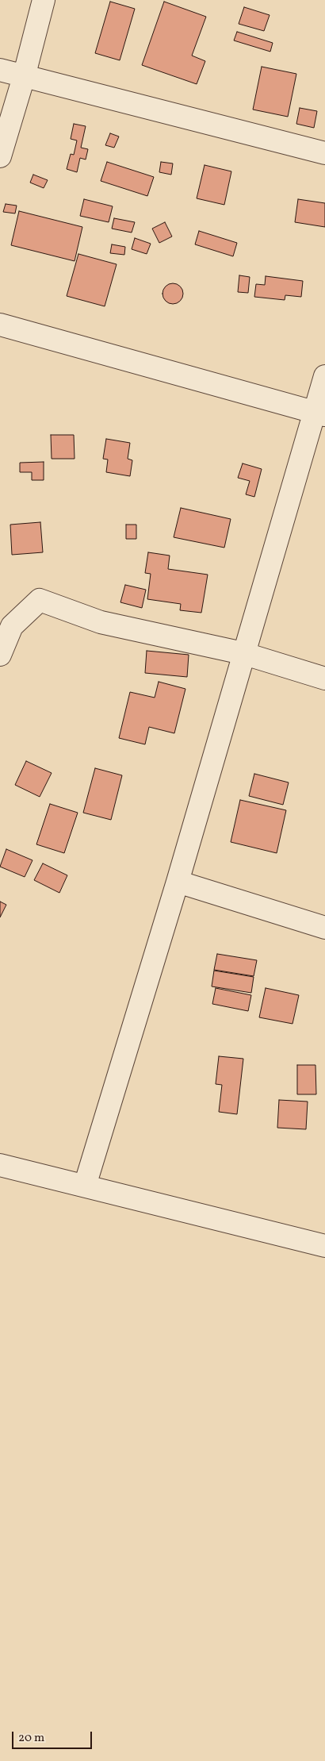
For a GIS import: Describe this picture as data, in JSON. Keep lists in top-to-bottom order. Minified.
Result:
{"scale_bar":"20 m"}
